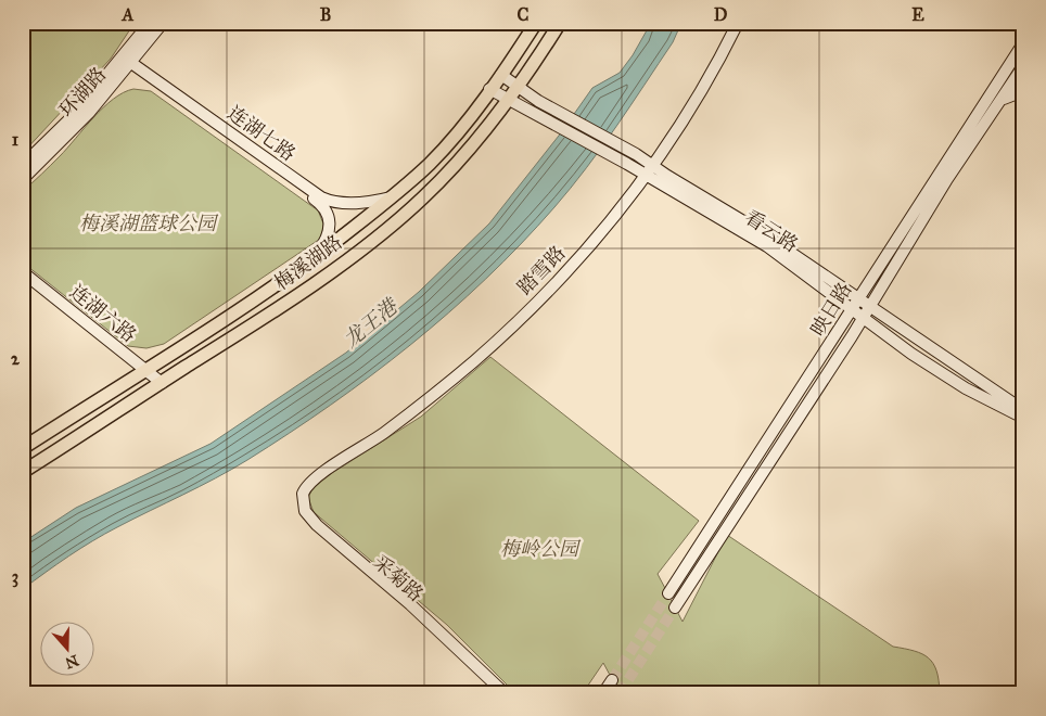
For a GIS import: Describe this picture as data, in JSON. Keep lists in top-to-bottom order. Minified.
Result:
{"streets":{"main road":["环湖路","连湖七路","看云路","梅溪湖路","踏雪路","映日路","连湖六路","采菊路"]},"crossings":[["环湖路","连湖七路"],["连湖七路","梅溪湖路"],["看云路","梅溪湖路"],["看云路","踏雪路"],["看云路","映日路"],["梅溪湖路","连湖六路"],["踏雪路","采菊路"]],"water":["龙王港"],"parks":["梅溪湖篮球公园","梅岭公园"],"north":"bottom","grid":{"columns":["A","B","C","D","E"],"rows":["1","2","3"]}}
